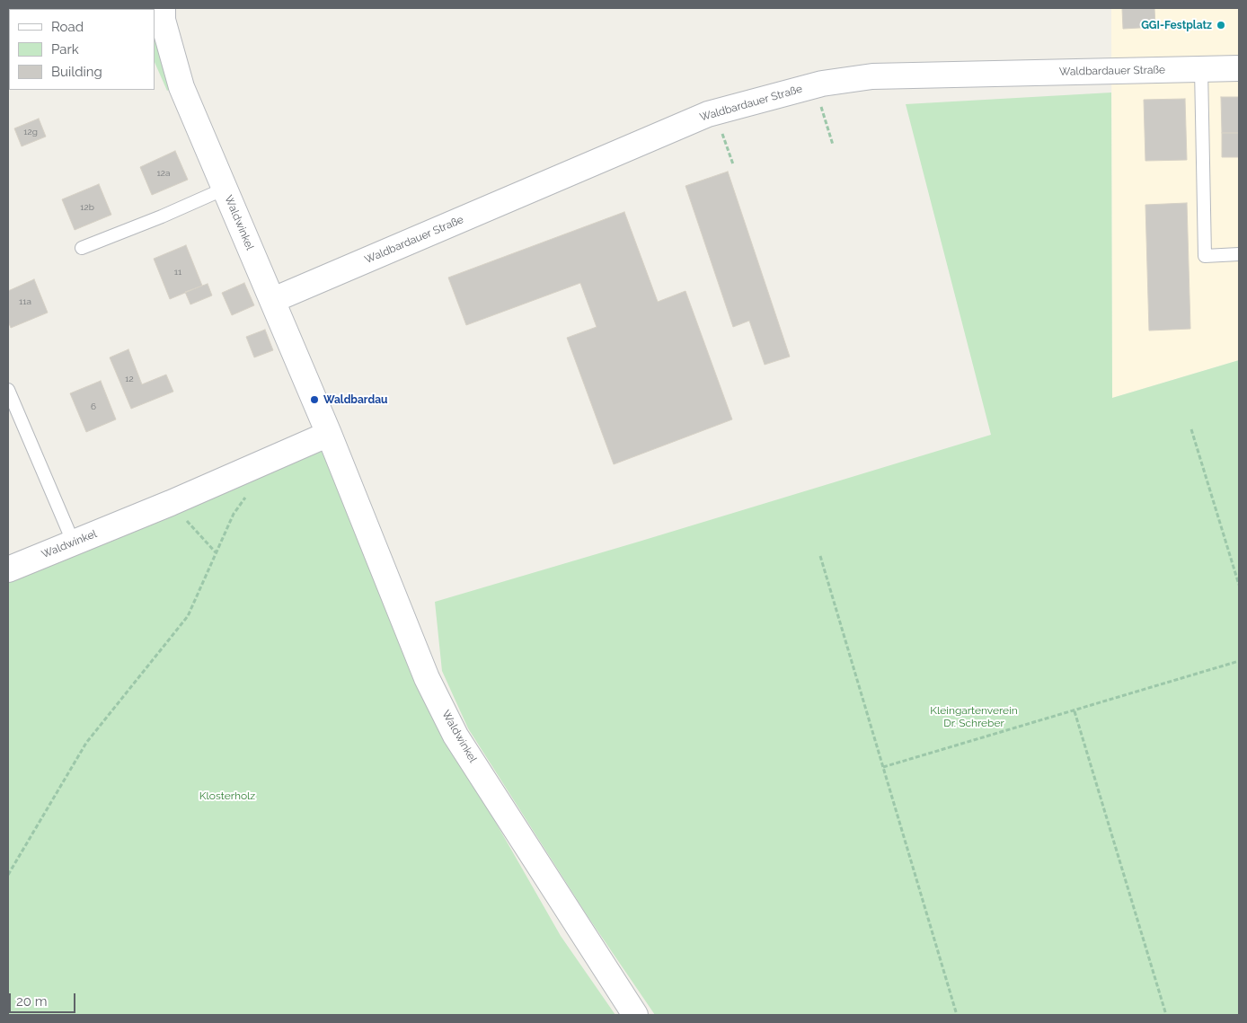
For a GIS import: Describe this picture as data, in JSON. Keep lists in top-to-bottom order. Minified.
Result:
{"streets":{"street":["Waldbardauer Straße","Waldwinkel"]},"crossings":[["Waldbardauer Straße","Waldwinkel"]],"parks":["Kleingartenverein Dr. Schreber","Klosterholz"],"places":["GGI-Festplatz","Waldbardau"],"house_numbers":["12g","12a","12b","11","11a","12","6"],"legend":["Road","Park","Building"],"scale_bar":"20 m"}
